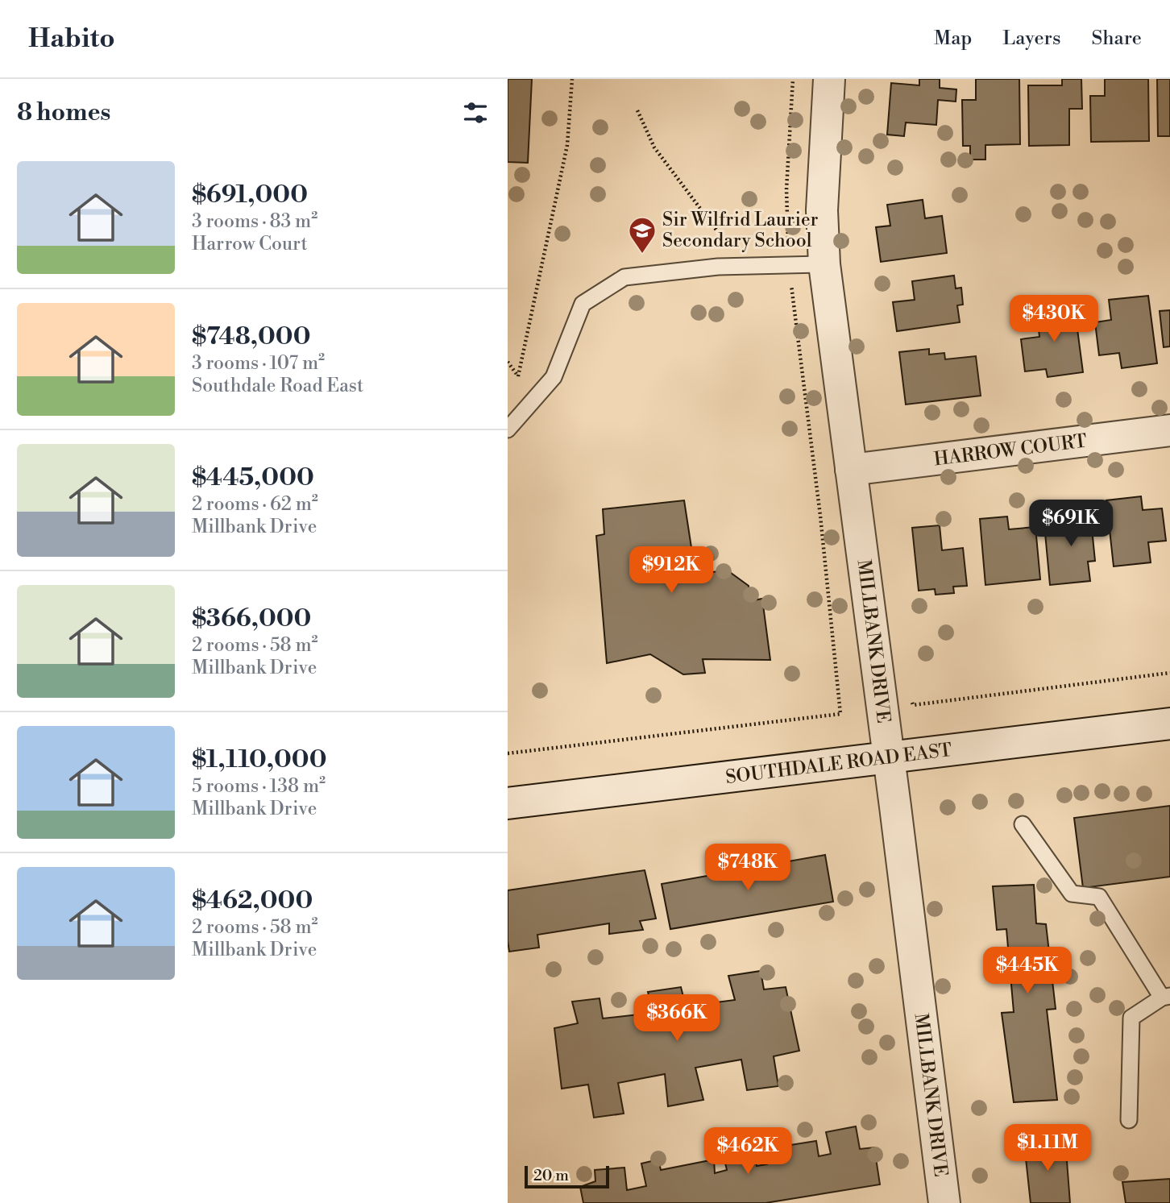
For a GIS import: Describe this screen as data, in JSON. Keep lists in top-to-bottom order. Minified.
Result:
{"streets":{"street":["HARROW COURT","MILLBANK DRIVE","SOUTHDALE ROAD EAST"]},"crossings":[["HARROW COURT","MILLBANK DRIVE"],["MILLBANK DRIVE","SOUTHDALE ROAD EAST"]],"places":{"school or university":["Sir Wilfrid Laurier Secondary School"]},"scale_bar":"20 m","page":{"header":"Habito","nav":["Map","Layers","Share"],"heading":"8 homes","list":[{"name":"$691,000","note":"3 rooms · 83 m² · Harrow Court"},{"name":"$748,000","note":"3 rooms · 107 m² · Southdale Road East"},{"name":"$445,000","note":"2 rooms · 62 m² · Millbank Drive"},{"name":"$366,000","note":"2 rooms · 58 m² · Millbank Drive"},{"name":"$1,110,000","note":"5 rooms · 138 m² · Millbank Drive"},{"name":"$462,000","note":"2 rooms · 58 m² · Millbank Drive"}],"price":["$430K","$691K","$912K","$748K","$445K","$366K","$1.11M","$462K"],"scale":"20 m"}}
